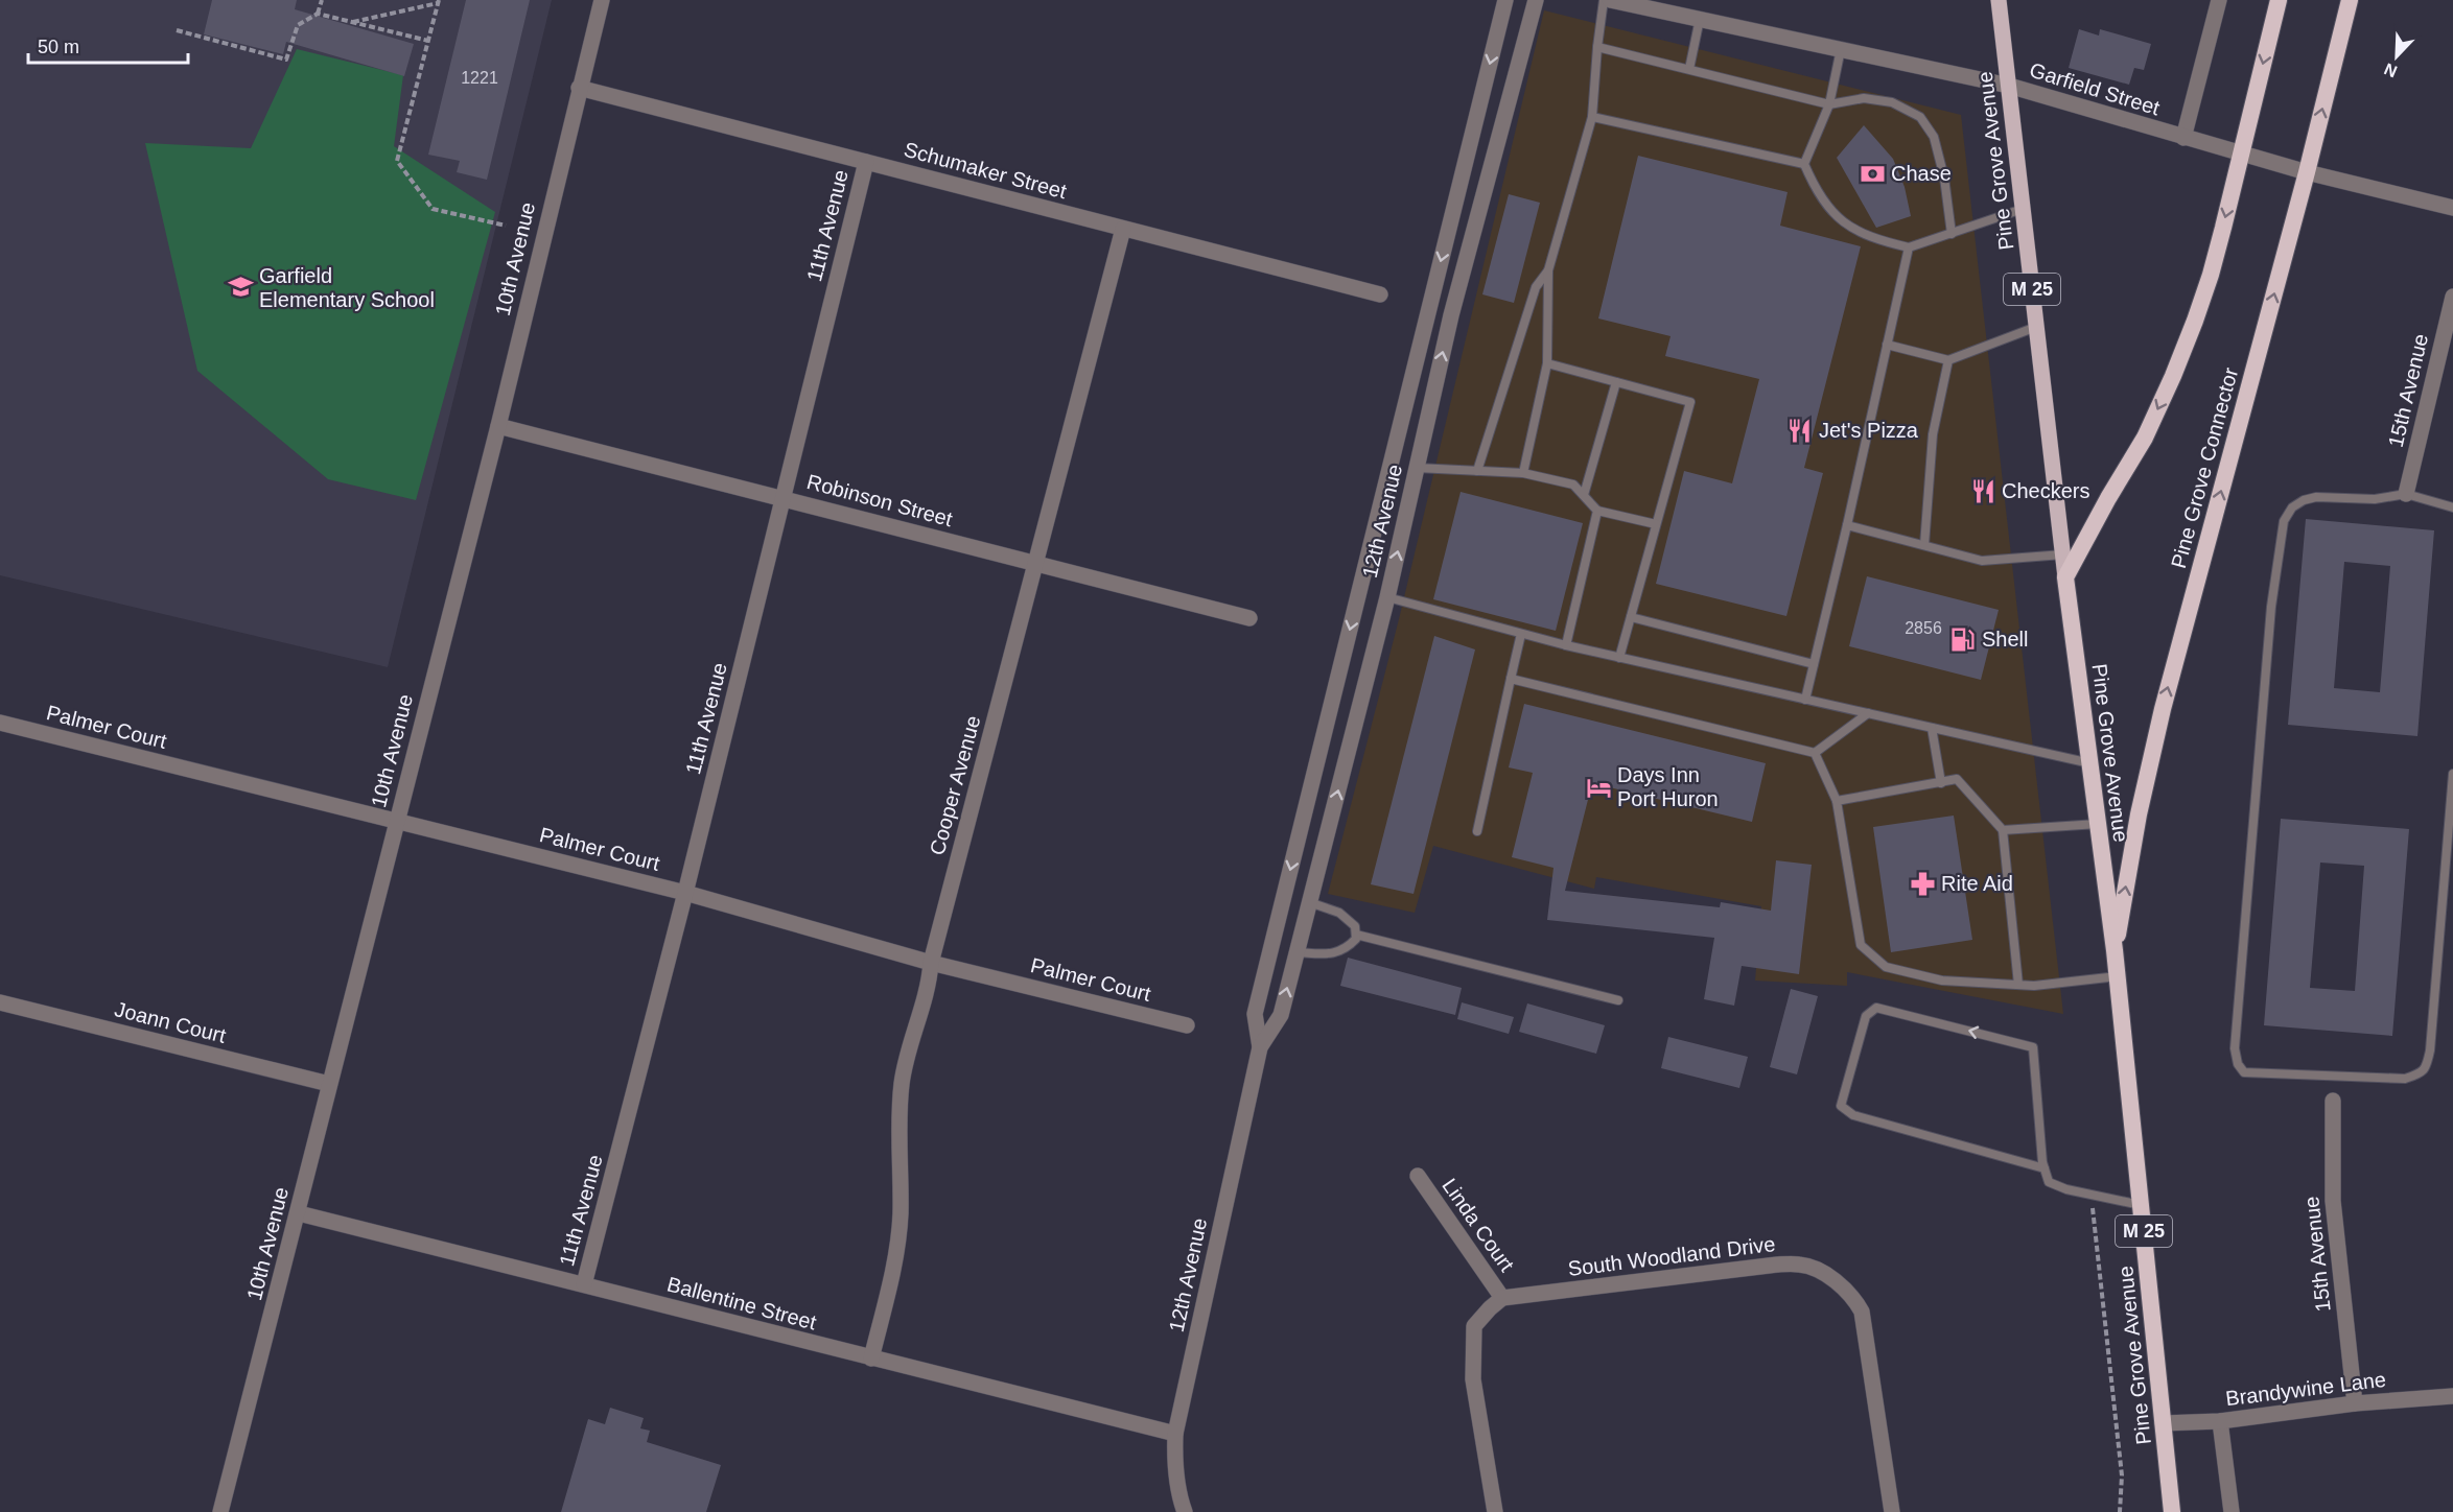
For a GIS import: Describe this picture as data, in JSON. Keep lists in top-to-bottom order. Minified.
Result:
{"streets":{"highway":["Pine Grove Avenue","M 25","Pine Grove Connector"],"street":["Garfield Street","Schumaker Street","11th Avenue","10th Avenue","15th Avenue","Robinson Street","12th Avenue","Palmer Court","Cooper Avenue","Joann Court","Linda Court","South Woodland Drive","Ballentine Street","Brandywine Lane"]},"crossings":[["Garfield Street","Pine Grove Avenue"],["Garfield Street","Pine Grove Connector"],["Pine Grove Avenue","Pine Grove Connector"],["Pine Grove Avenue","Brandywine Lane"],["Schumaker Street","11th Avenue"],["Schumaker Street","10th Avenue"],["Schumaker Street","Cooper Avenue"],["11th Avenue","Robinson Street"],["11th Avenue","Palmer Court"],["11th Avenue","Ballentine Street"],["10th Avenue","Robinson Street"],["10th Avenue","Palmer Court"],["10th Avenue","Joann Court"],["10th Avenue","Ballentine Street"],["15th Avenue","Brandywine Lane"],["Robinson Street","Cooper Avenue"],["12th Avenue","Ballentine Street"],["Palmer Court","Cooper Avenue"],["Cooper Avenue","Ballentine Street"],["Linda Court","South Woodland Drive"]],"places":{"bank":["Chase"],"school or university":["Garfield Elementary School"],"restaurant":["Jet's Pizza","Checkers"],"fuel station":["Shell"],"hotel":["Days Inn Port Huron"],"pharmacy":["Rite Aid"]},"house_numbers":["1221","2856"],"scale_bar":"50 m","north":"bottom left"}
